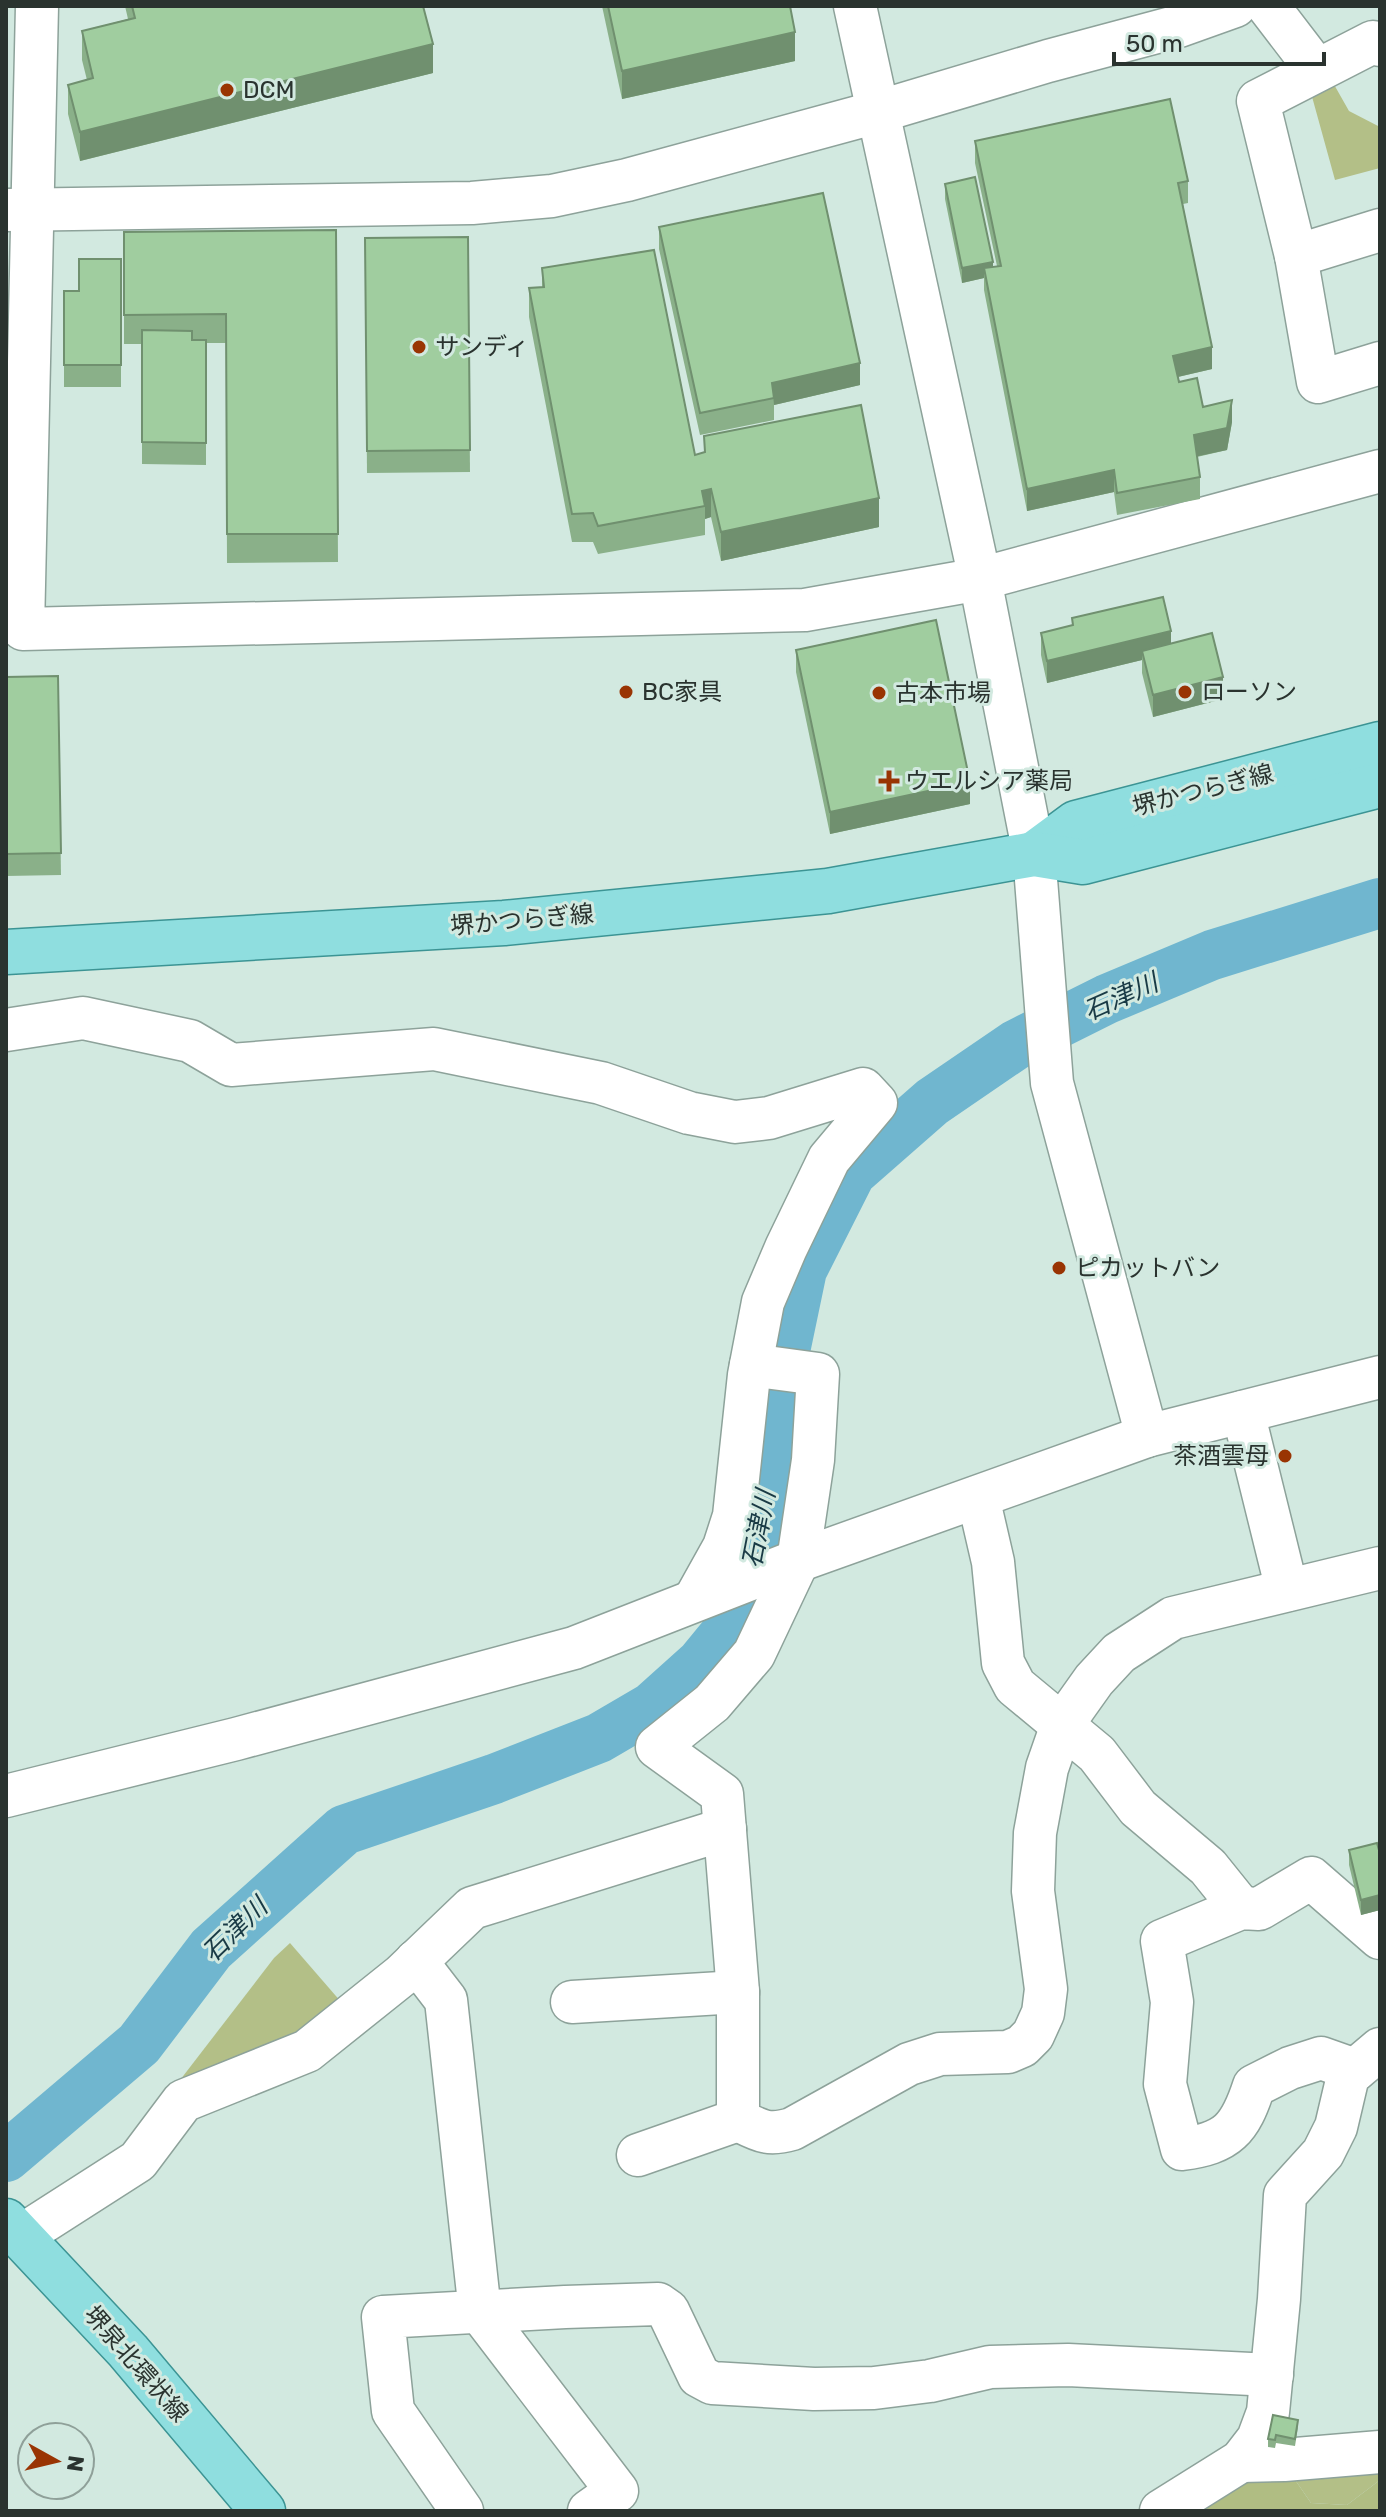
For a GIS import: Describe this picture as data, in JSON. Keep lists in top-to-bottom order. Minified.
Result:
{"streets":{"main road":["堺かつらぎ線","堺泉北環状線"]},"water":["石津川"],"places":{"other":["DCM","サンディ","BC家具","ローソン","古本市場","ピカットバン","茶酒雲母"],"health":["ウエルシア薬局"]},"scale_bar":"50 m","north":"right"}
